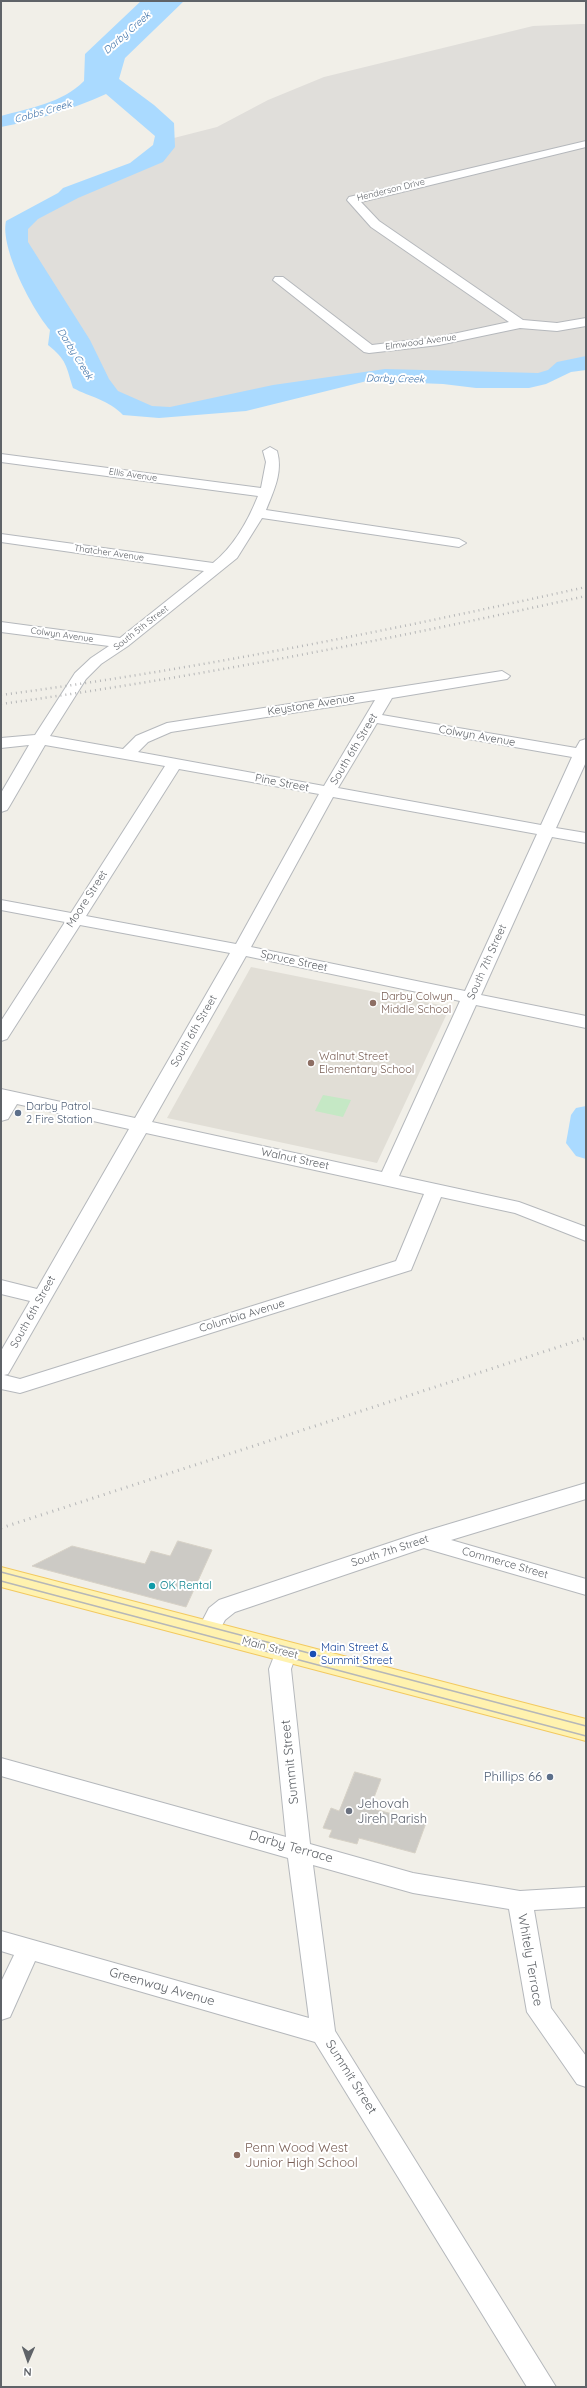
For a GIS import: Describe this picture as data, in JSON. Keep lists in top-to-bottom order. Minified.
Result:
{"streets":{"main road":["Main Street"],"street":["Henderson Drive","Elmwood Avenue","Ellis Avenue","Thatcher Avenue","South 5th Street","Colwyn Avenue","Keystone Avenue","South 6th Street","Pine Street","Moore Street","Spruce Street","South 7th Street","Walnut Street","Columbia Avenue","Commerce Street","Summit Street","Darby Terrace","Whitely Terrace","Greenway Avenue"]},"crossings":[["Henderson Drive","Elmwood Avenue"],["Ellis Avenue","South 5th Street"],["Thatcher Avenue","South 5th Street"],["South 5th Street","Colwyn Avenue"],["South 5th Street","Pine Street"],["Colwyn Avenue","South 6th Street"],["Colwyn Avenue","South 7th Street"],["Keystone Avenue","South 6th Street"],["Keystone Avenue","Pine Street"],["South 6th Street","Pine Street"],["South 6th Street","Spruce Street"],["South 6th Street","Walnut Street"],["Pine Street","Moore Street"],["Pine Street","South 7th Street"],["Moore Street","Spruce Street"],["Spruce Street","South 7th Street"],["South 7th Street","Walnut Street"],["South 7th Street","Commerce Street"],["South 7th Street","Main Street"],["Walnut Street","Columbia Avenue"],["Main Street","Summit Street"],["Summit Street","Darby Terrace"],["Summit Street","Greenway Avenue"],["Darby Terrace","Whitely Terrace"]],"water":["Darby Creek","Cobbs Creek"],"places":["Darby Colwyn Middle School","Walnut Street Elementary School","Darby Patrol 2 Fire Station","OK Rental","Main Street & Summit Street","Phillips 66","Jehovah Jireh Parish","Penn Wood West Junior High School"],"north":"bottom"}
